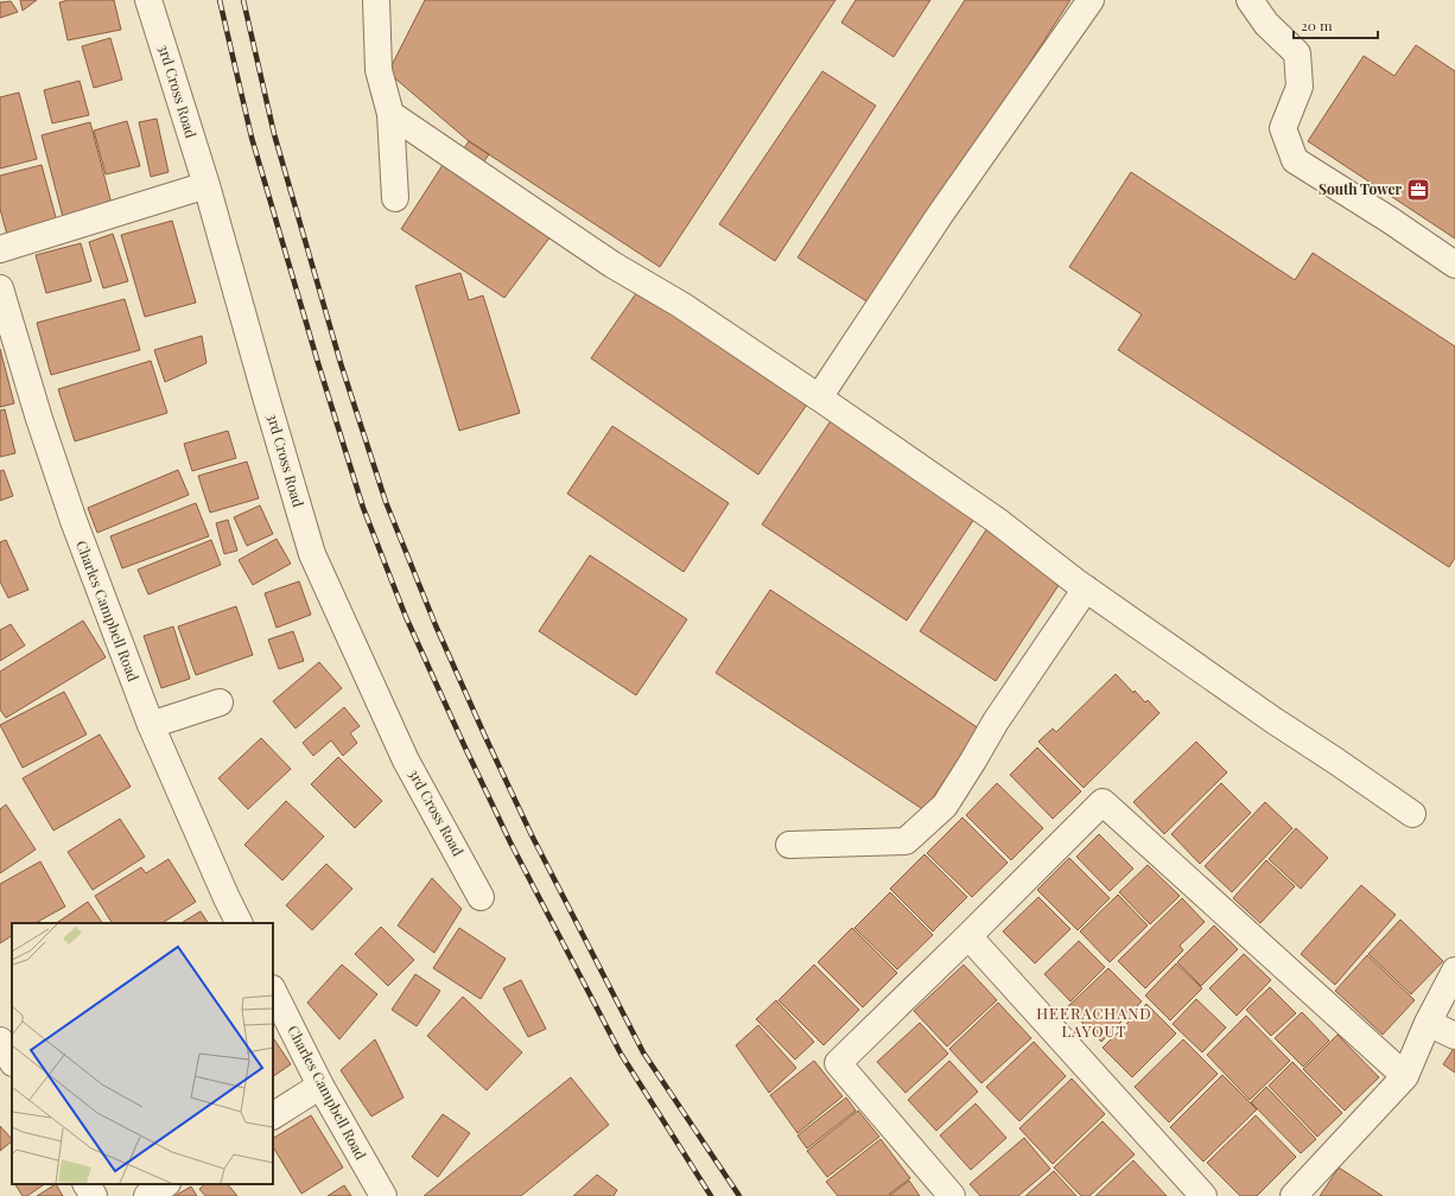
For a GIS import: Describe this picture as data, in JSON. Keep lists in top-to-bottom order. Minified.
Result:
{"streets":{"street":["3rd Cross Road","Charles Campbell Road"]},"districts":["HEERACHAND LAYOUT"],"places":{"office":["South Tower"]},"scale_bar":"20 m"}
